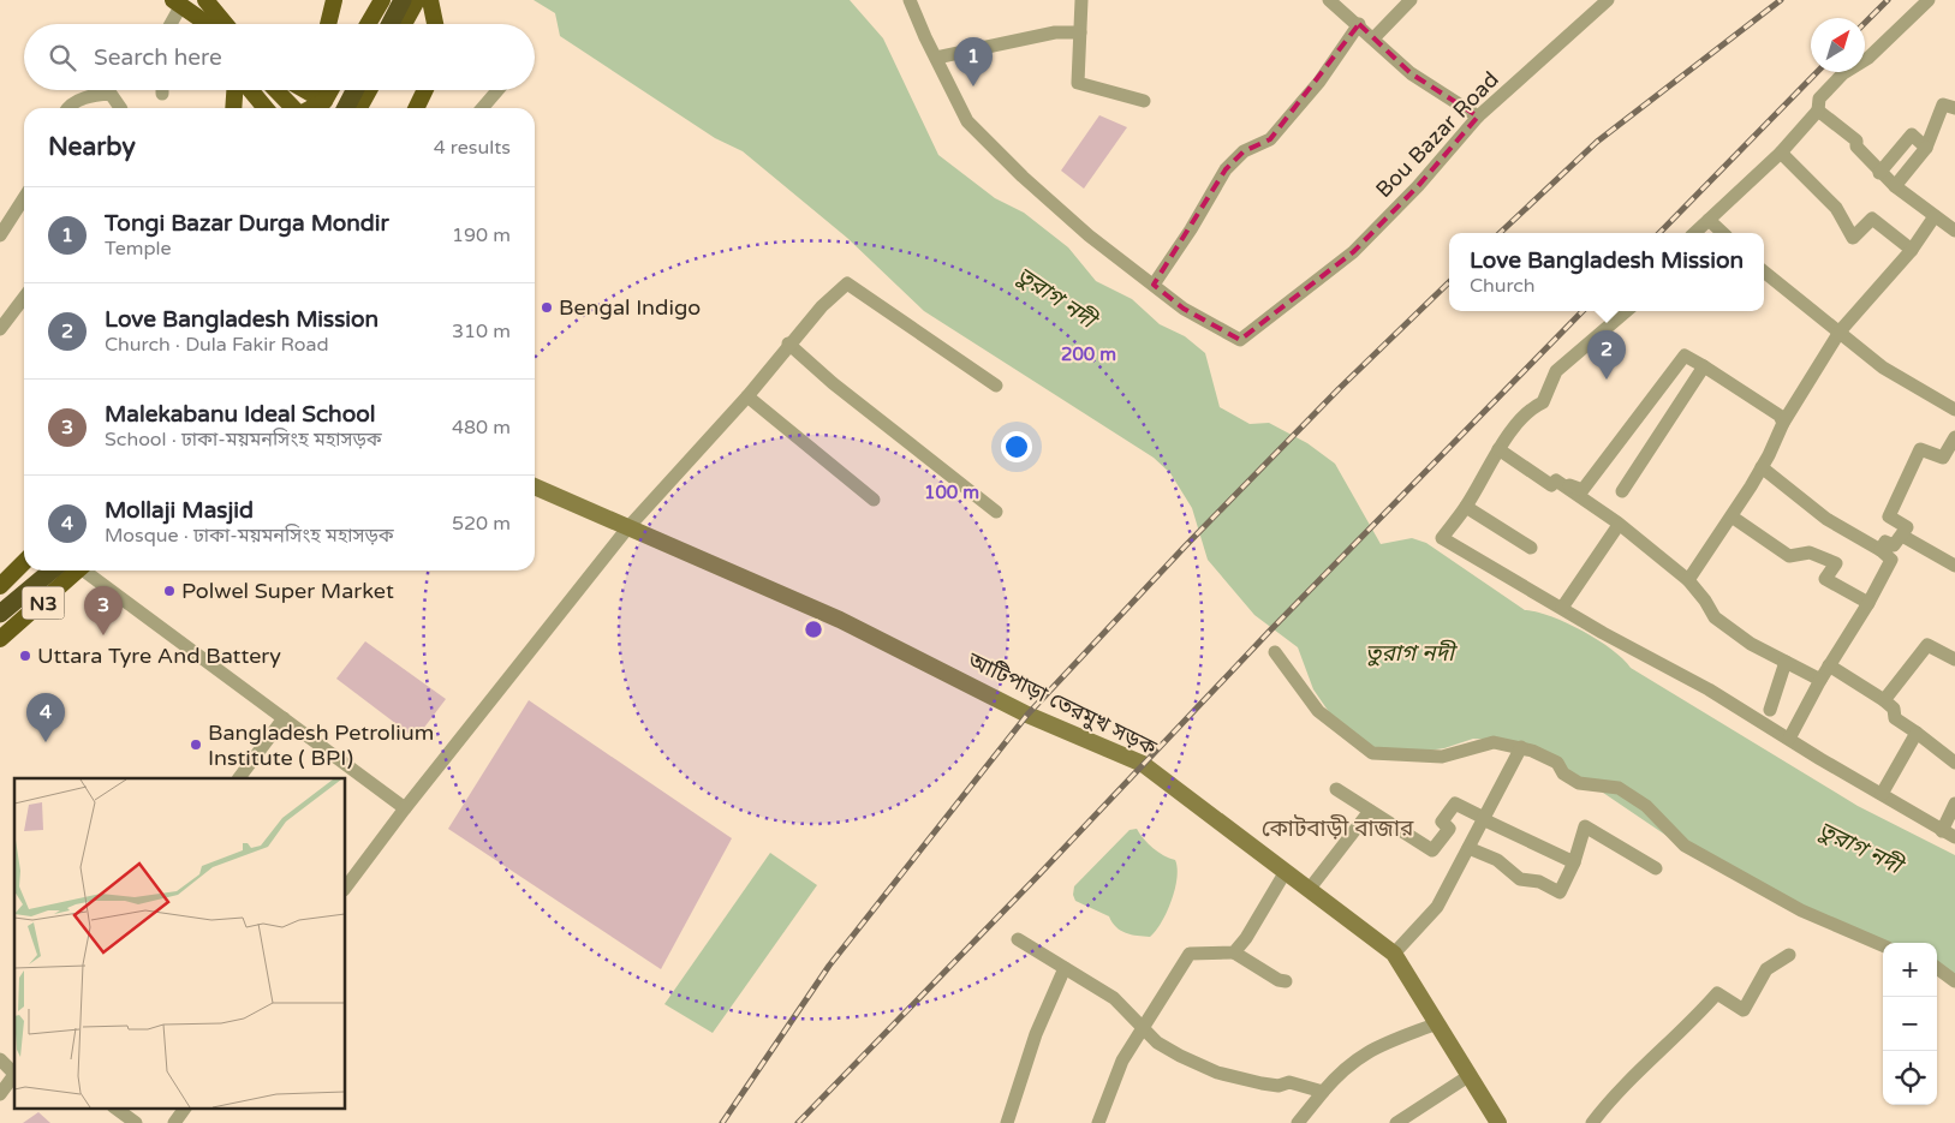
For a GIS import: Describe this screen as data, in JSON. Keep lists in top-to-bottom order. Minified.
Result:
{"streets":{"highway":["N3"],"main road":["আটিপাড়া তেরমুখ সড়ক"],"street":["Bou Bazar Road"]},"districts":["কোটবাড়ী বাজার"],"water":["তুরাগ নদী"],"places":["Bengal Indigo","Polwel Super Market","Uttara Tyre And Battery","Bangladesh Petrolium Institute ( BPI)"],"north":"top right","page":{"search":"Search here","pins":["1","2","3","4"],"heading":["Nearby","4 results"],"list":[{"mark":"1","name":"Tongi Bazar Durga Mondir","note":"Temple","value":"190 m"},{"mark":"2","name":"Love Bangladesh Mission","note":"Church · Dula Fakir Road","value":"310 m"},{"mark":"3","name":"Malekabanu Ideal School","note":"School · ঢাকা-ময়মনসিংহ মহাসড়ক","value":"480 m"},{"mark":"4","name":"Mollaji Masjid","note":"Mosque · ঢাকা-ময়মনসিংহ মহাসড়ক","value":"520 m"}],"popup":["Love Bangladesh Mission","Church"],"map_buttons":["+","−"]},"rings":["200 m","100 m"]}
